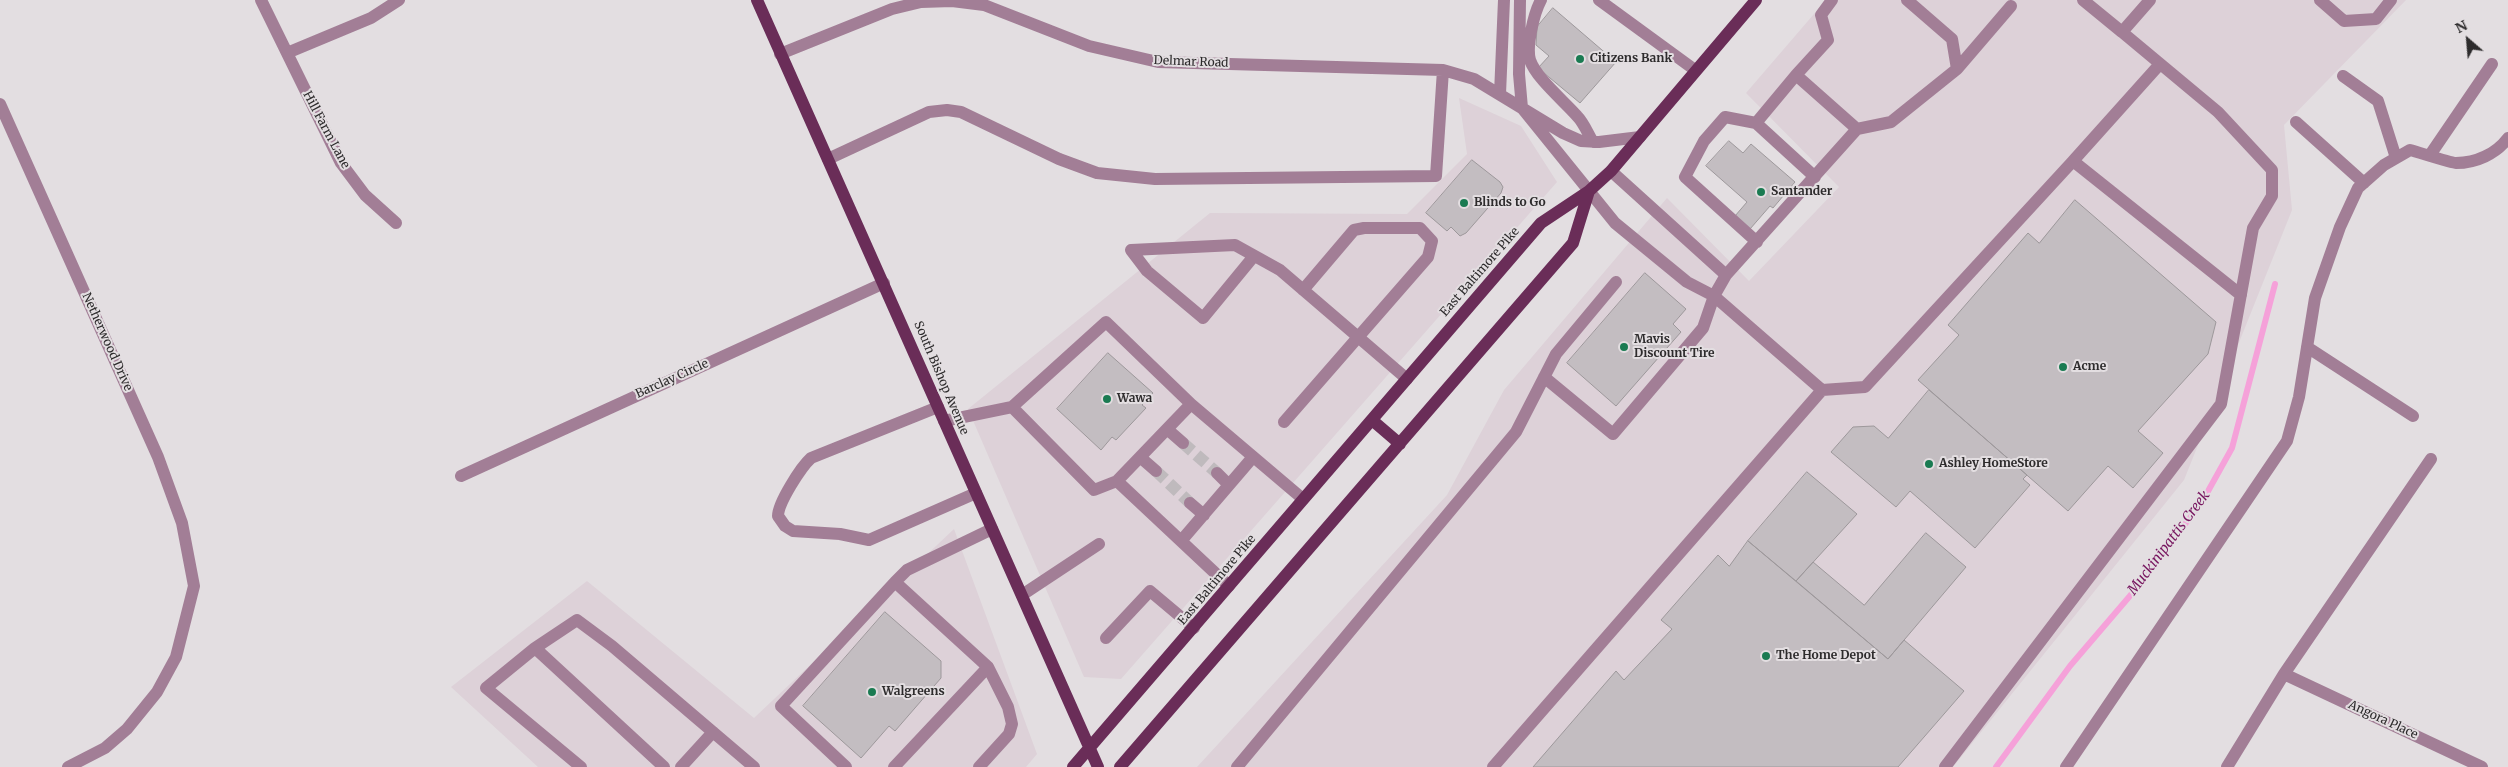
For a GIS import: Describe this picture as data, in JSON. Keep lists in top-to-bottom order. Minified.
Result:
{"streets":{"main road":["East Baltimore Pike","South Bishop Avenue"],"street":["Delmar Road","Hill Farm Lane","Netherwood Drive","Barclay Circle","Angora Place"]},"crossings":[["Delmar Road","East Baltimore Pike"],["Delmar Road","South Bishop Avenue"],["East Baltimore Pike","South Bishop Avenue"],["South Bishop Avenue","Barclay Circle"]],"water":["Muckinipattis Creek"],"places":["Citizens Bank","Santander","Blinds to Go","Mavis Discount Tire","Acme","Wawa","Ashley HomeStore","The Home Depot","Walgreens"],"north":"top left"}
